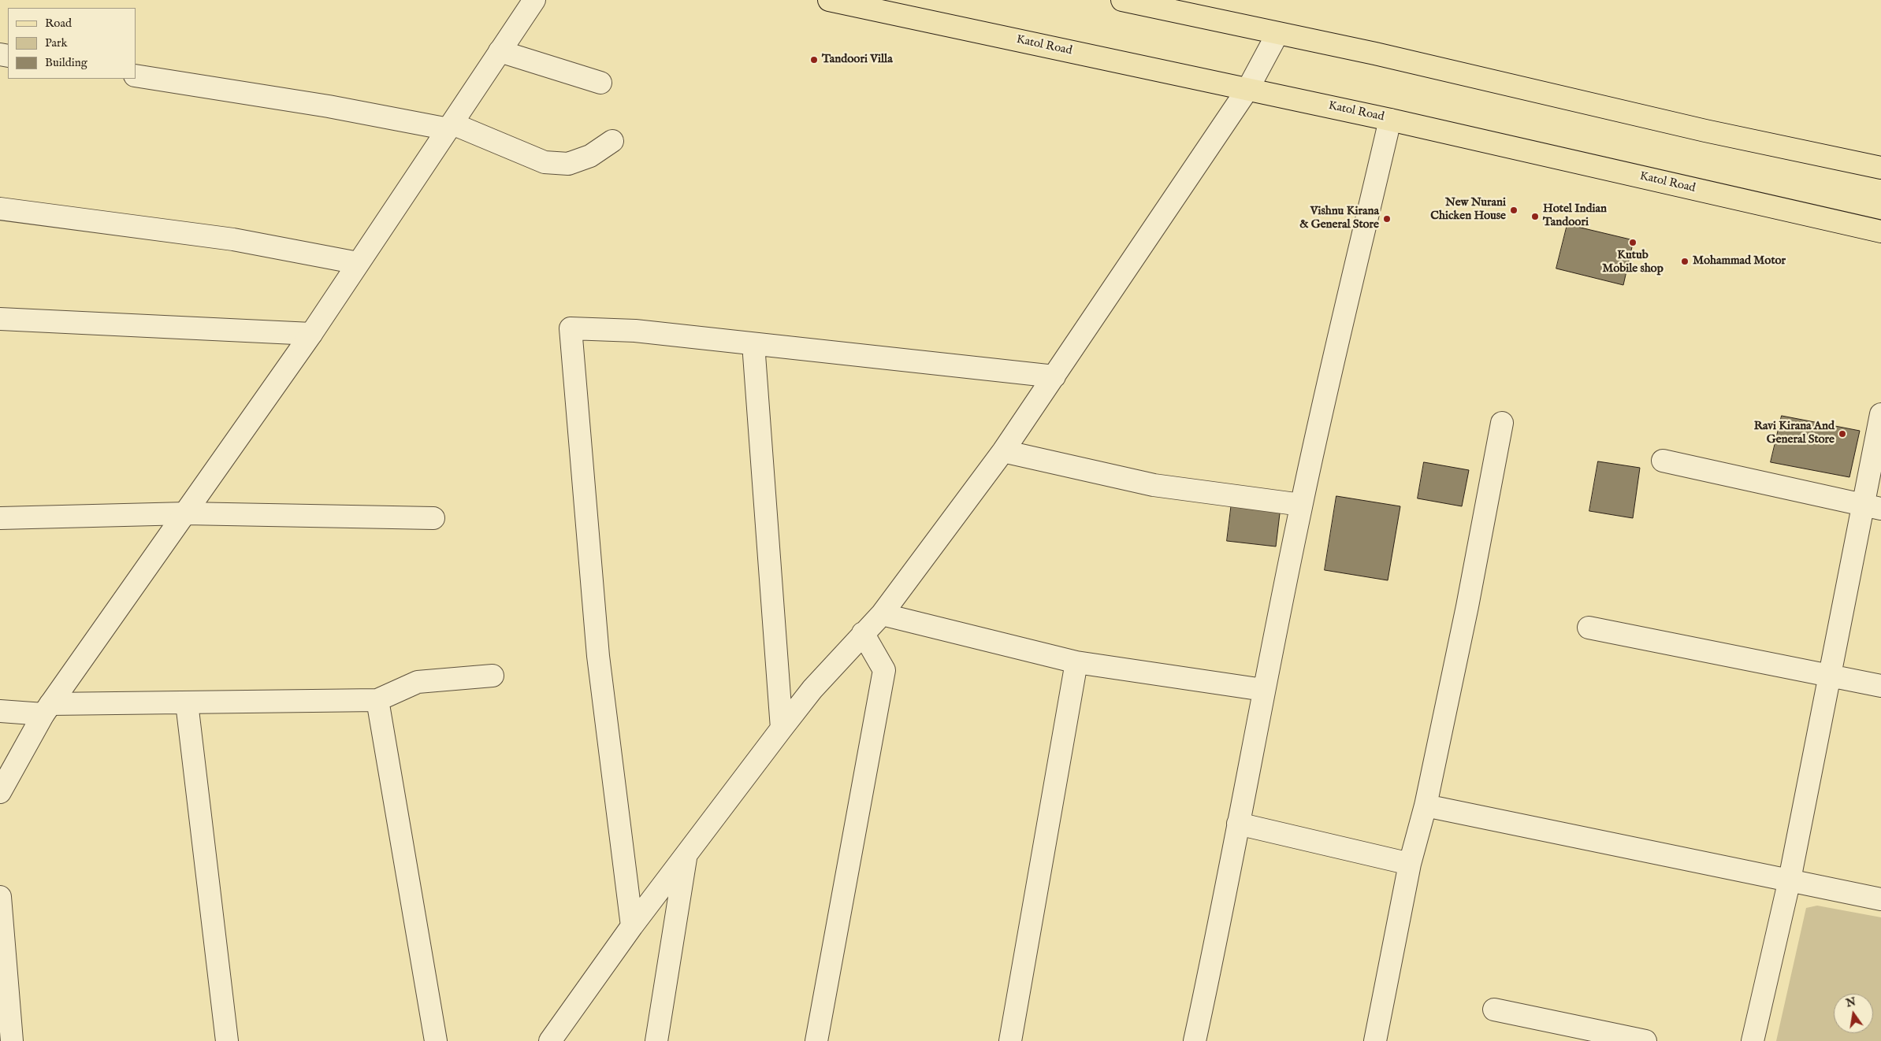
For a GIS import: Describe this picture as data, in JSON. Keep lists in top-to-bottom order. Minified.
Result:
{"streets":{"main road":["Katol Road"]},"places":["Tandoori Villa","New Nurani Chicken House","Hotel Indian Tandoori","Vishnu Kirana & General Store","Kutub Mobile shop","Mohammad Motor","Ravi Kirana And General Store"],"legend":["Road","Park","Building"],"north":"top"}
